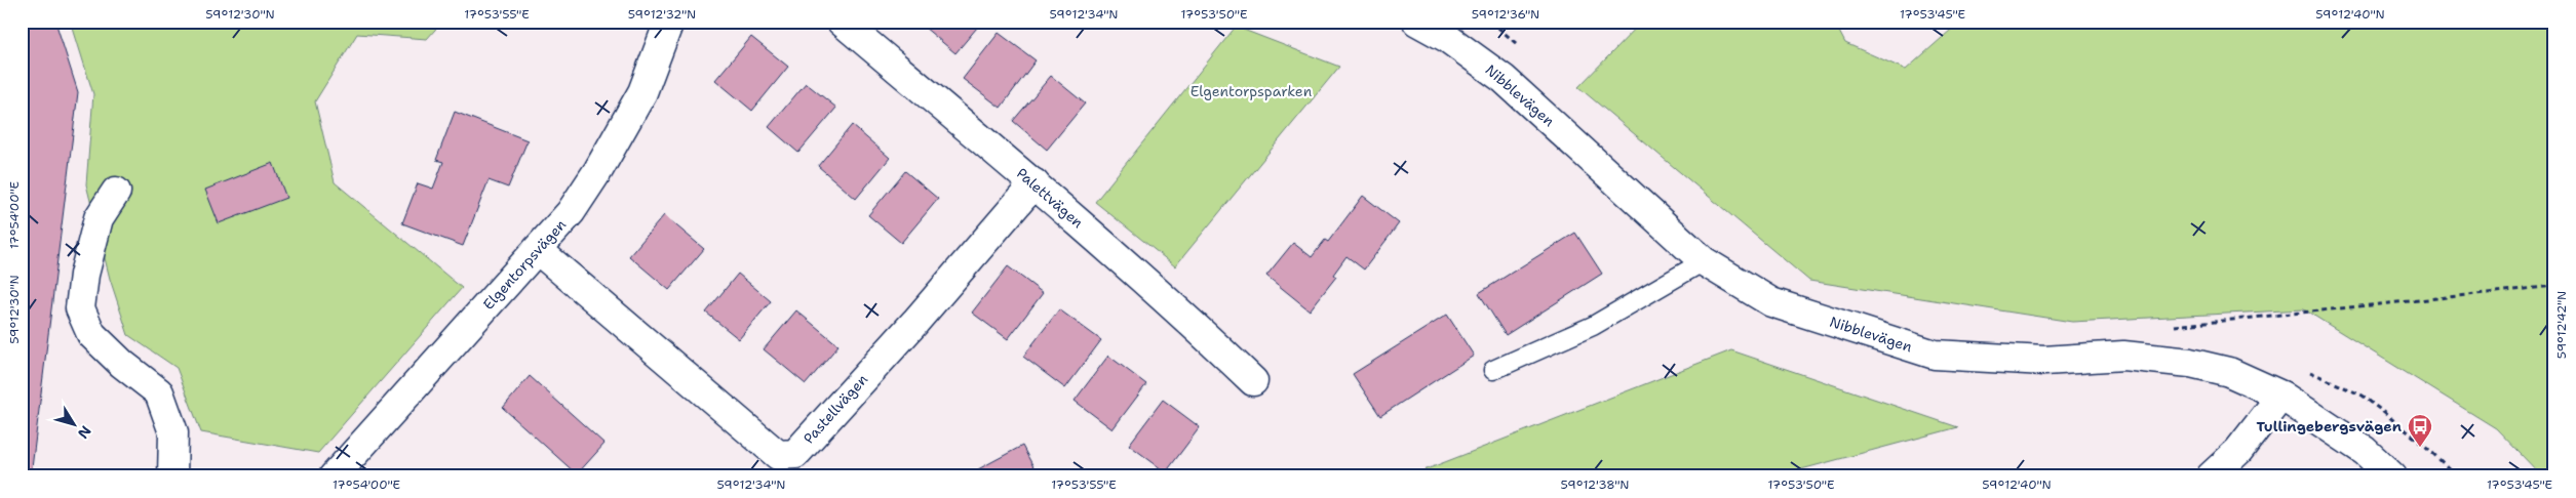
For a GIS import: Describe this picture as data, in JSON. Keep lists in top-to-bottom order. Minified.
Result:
{"streets":{"street":["Nibblevägen","Palettvägen","Elgentorpsvägen","Pastellvägen"]},"crossings":[["Palettvägen","Pastellvägen"],["Elgentorpsvägen","Pastellvägen"]],"parks":["Elgentorpsparken"],"places":{"bus stop":["Tullingebergsvägen"]},"north":"bottom right","coordinates":["59°12'30\"N","17°53'55\"E","59°12'32\"N","59°12'34\"N","17°53'50\"E","59°12'36\"N","17°53'45\"E","59°12'40\"N","17°54'00\"E","59°12'42\"N","59°12'38\"N"]}
